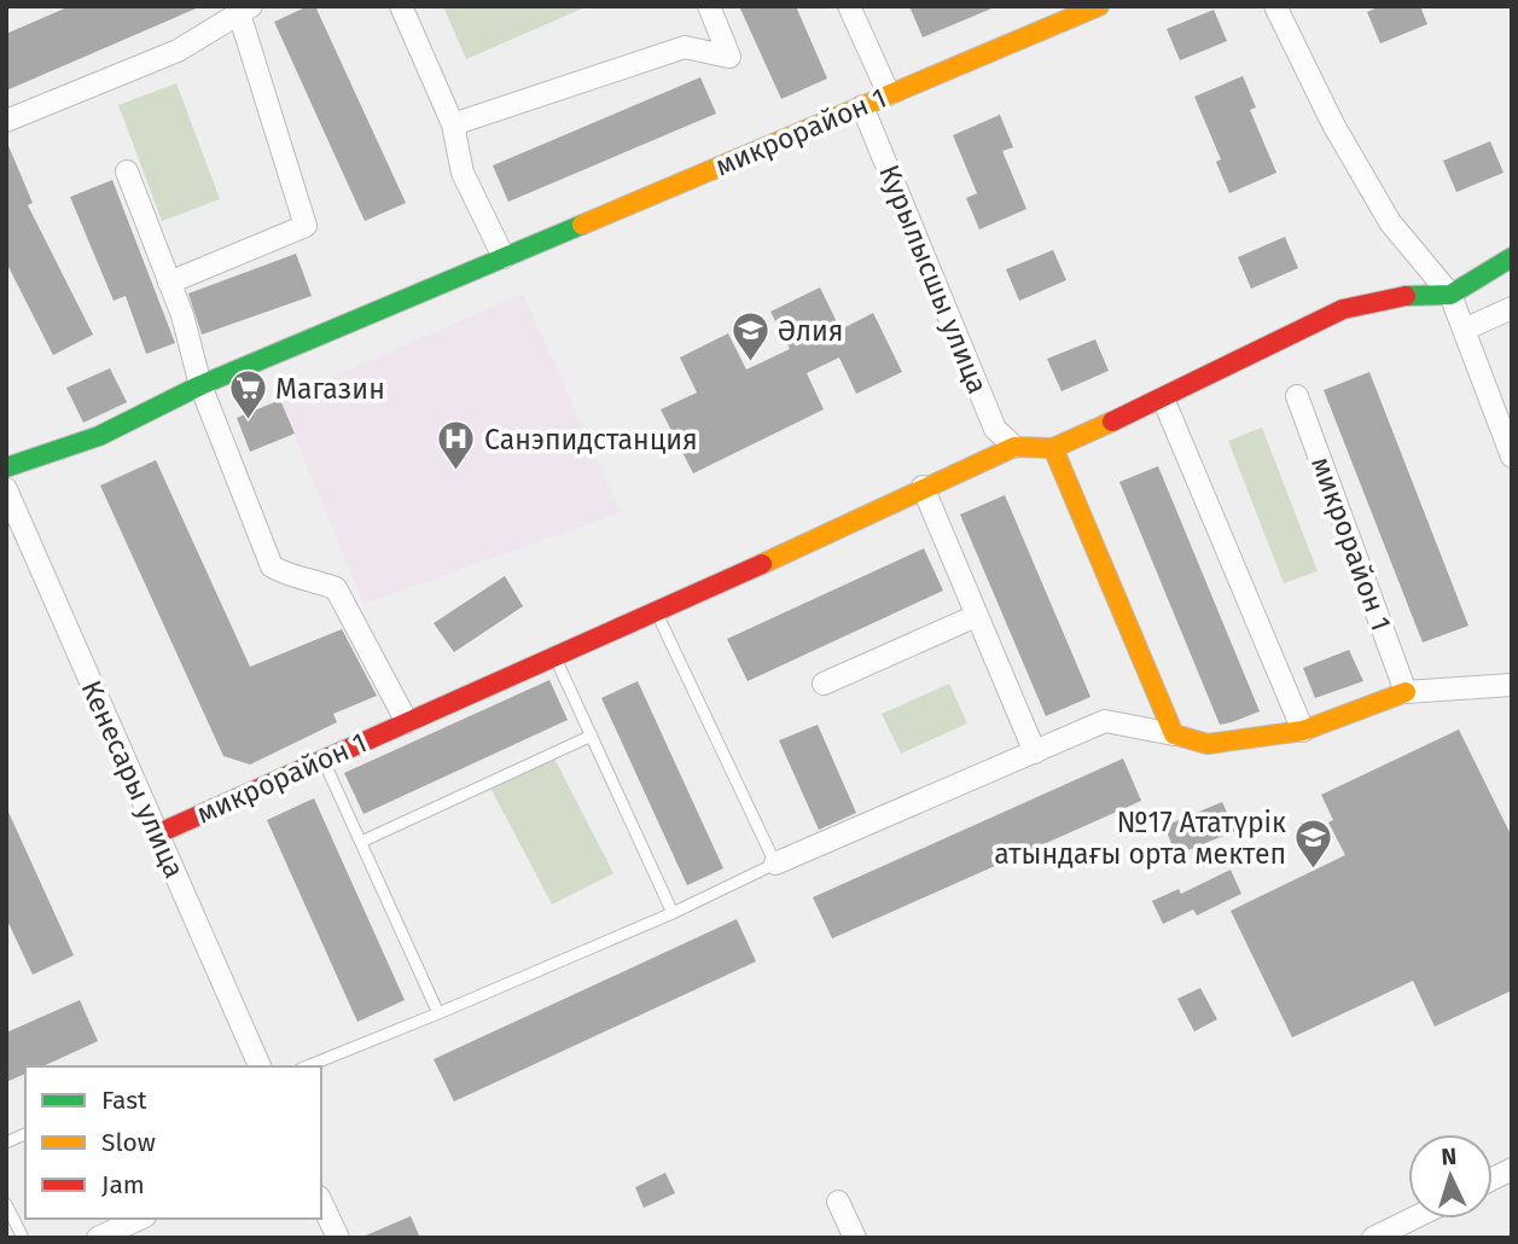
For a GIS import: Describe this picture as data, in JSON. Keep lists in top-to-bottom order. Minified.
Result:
{"streets":{"street":["микрорайон 1","Курылысшы улица","Кенесары улица"]},"crossings":[["микрорайон 1","Курылысшы улица"],["микрорайон 1","Кенесары улица"]],"places":{"school or university":["Әлия","№17 Ататүрік атындағы орта мектеп"],"supermarket":["Магазин"],"hospital":["Санэпидстанция"]},"legend":["Fast","Slow","Jam"],"north":"top"}
